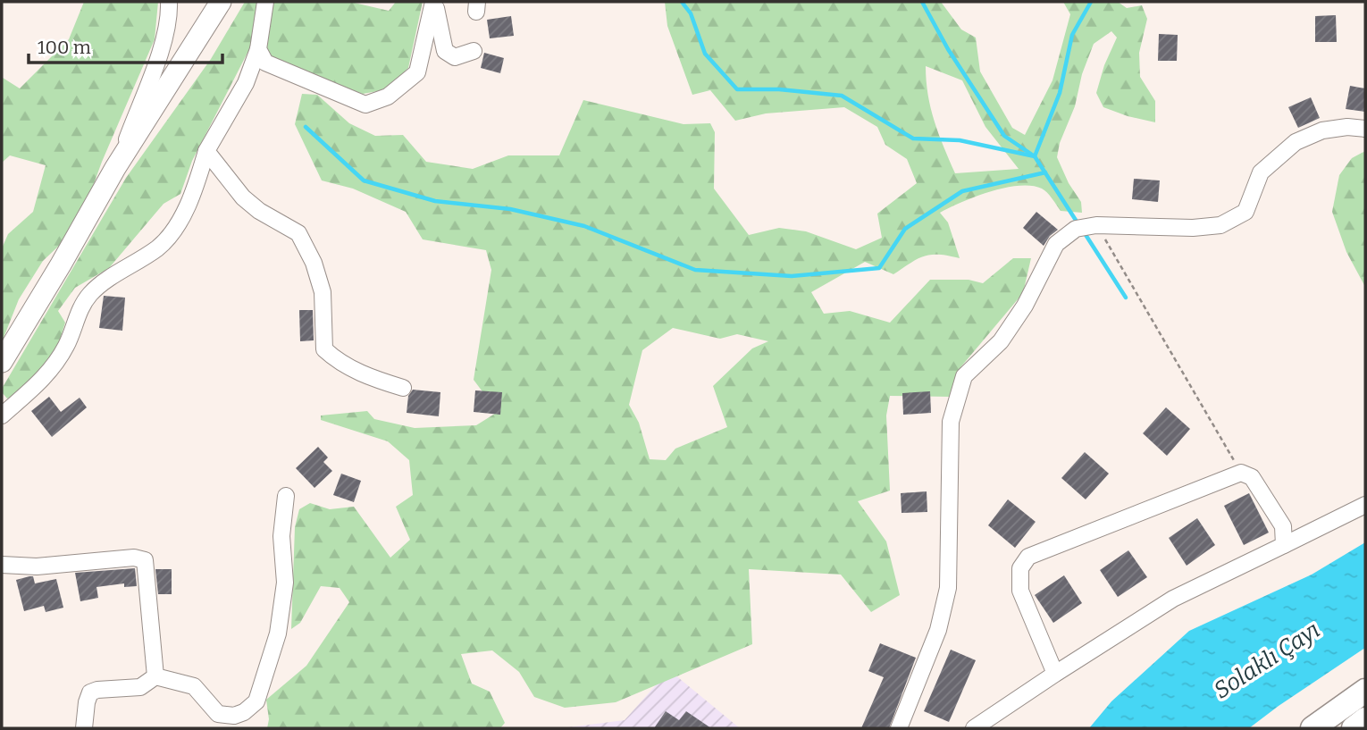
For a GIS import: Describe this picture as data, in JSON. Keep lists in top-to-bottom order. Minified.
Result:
{"water":["Solaklı Çayı"],"scale_bar":"100 m"}
